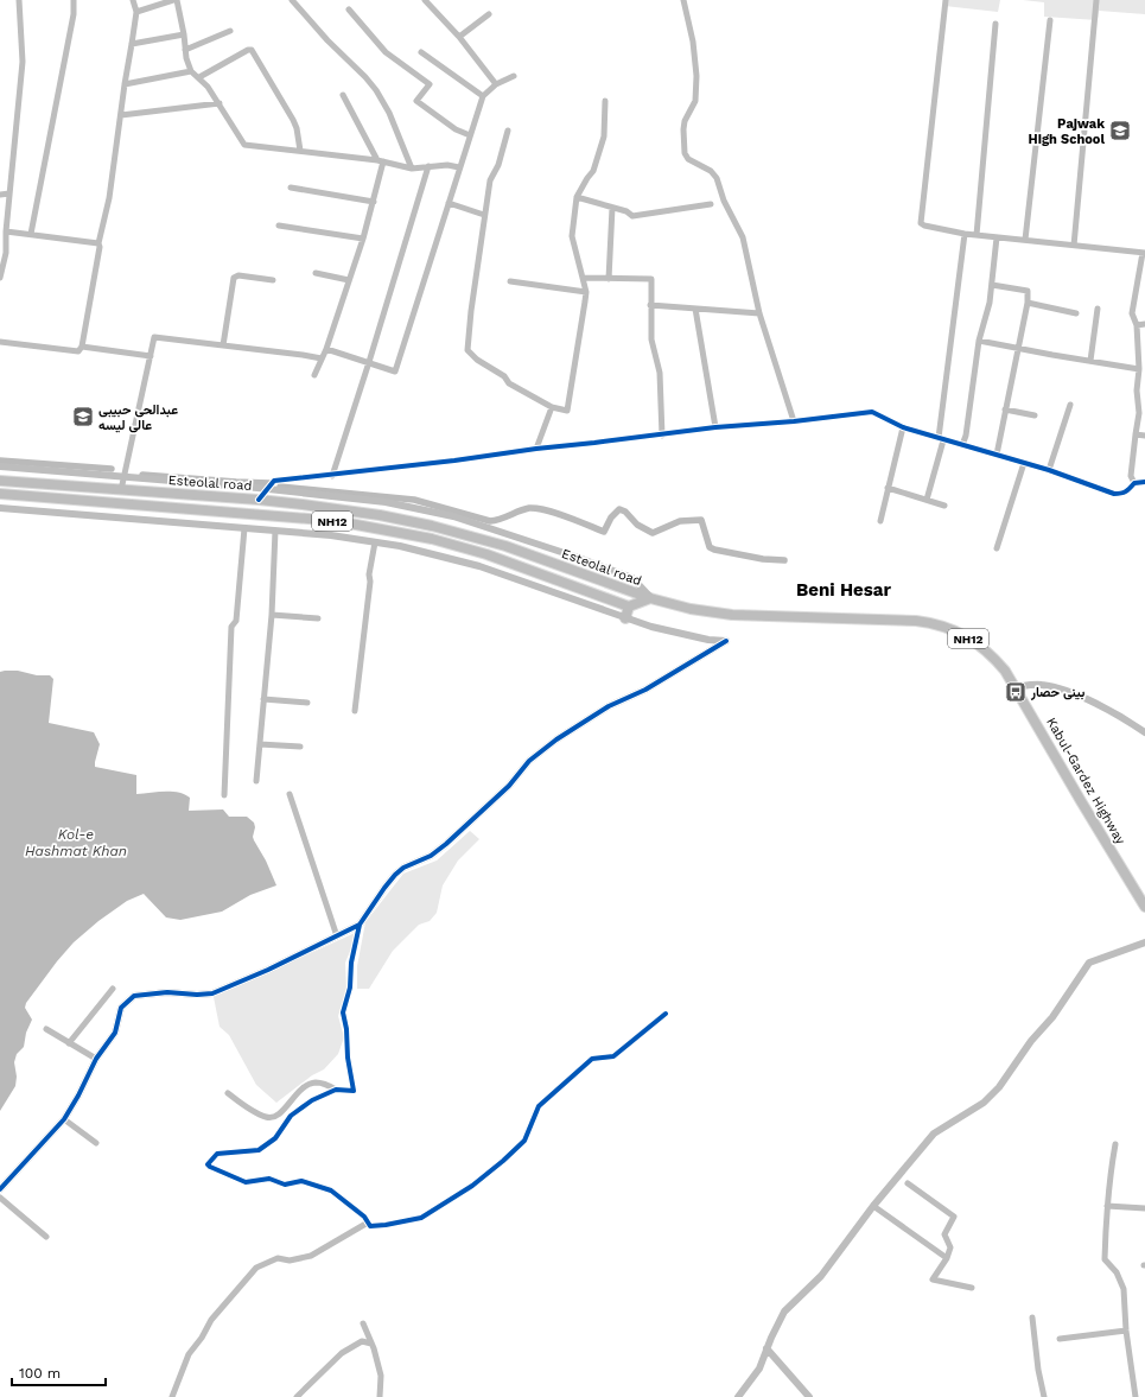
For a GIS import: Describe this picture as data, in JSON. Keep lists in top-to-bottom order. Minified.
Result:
{"streets":{"highway":["Esteolal road","NH12","Kabul-Gardez Highway"]},"crossings":[["Esteolal road","Kabul-Gardez Highway"]],"districts":["Beni Hesar"],"water":["Kol-e Hashmat Khan"],"places":{"school or university":["Pajwak High School","عبدالحی حبیبی عالی لیسه"],"bus stop":["بینی حصار"]},"scale_bar":"100 m"}
